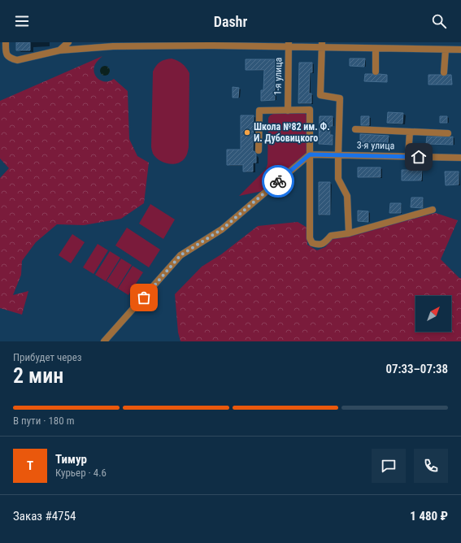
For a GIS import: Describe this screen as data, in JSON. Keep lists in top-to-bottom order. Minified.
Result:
{"streets":{"street":["1-я улица","3-я улица"]},"places":["Школа №82 им. Ф. И. Дубовицкого"],"north":"top right","page":{"header":"Dashr","heading":["2 мин","Прибудет через","07:33–07:38"],"panel":["Тимур","Курьер · 4.6","Заказ #4754","1 480 ₽"],"bar":"В пути · 180 m","round":"Т"}}
